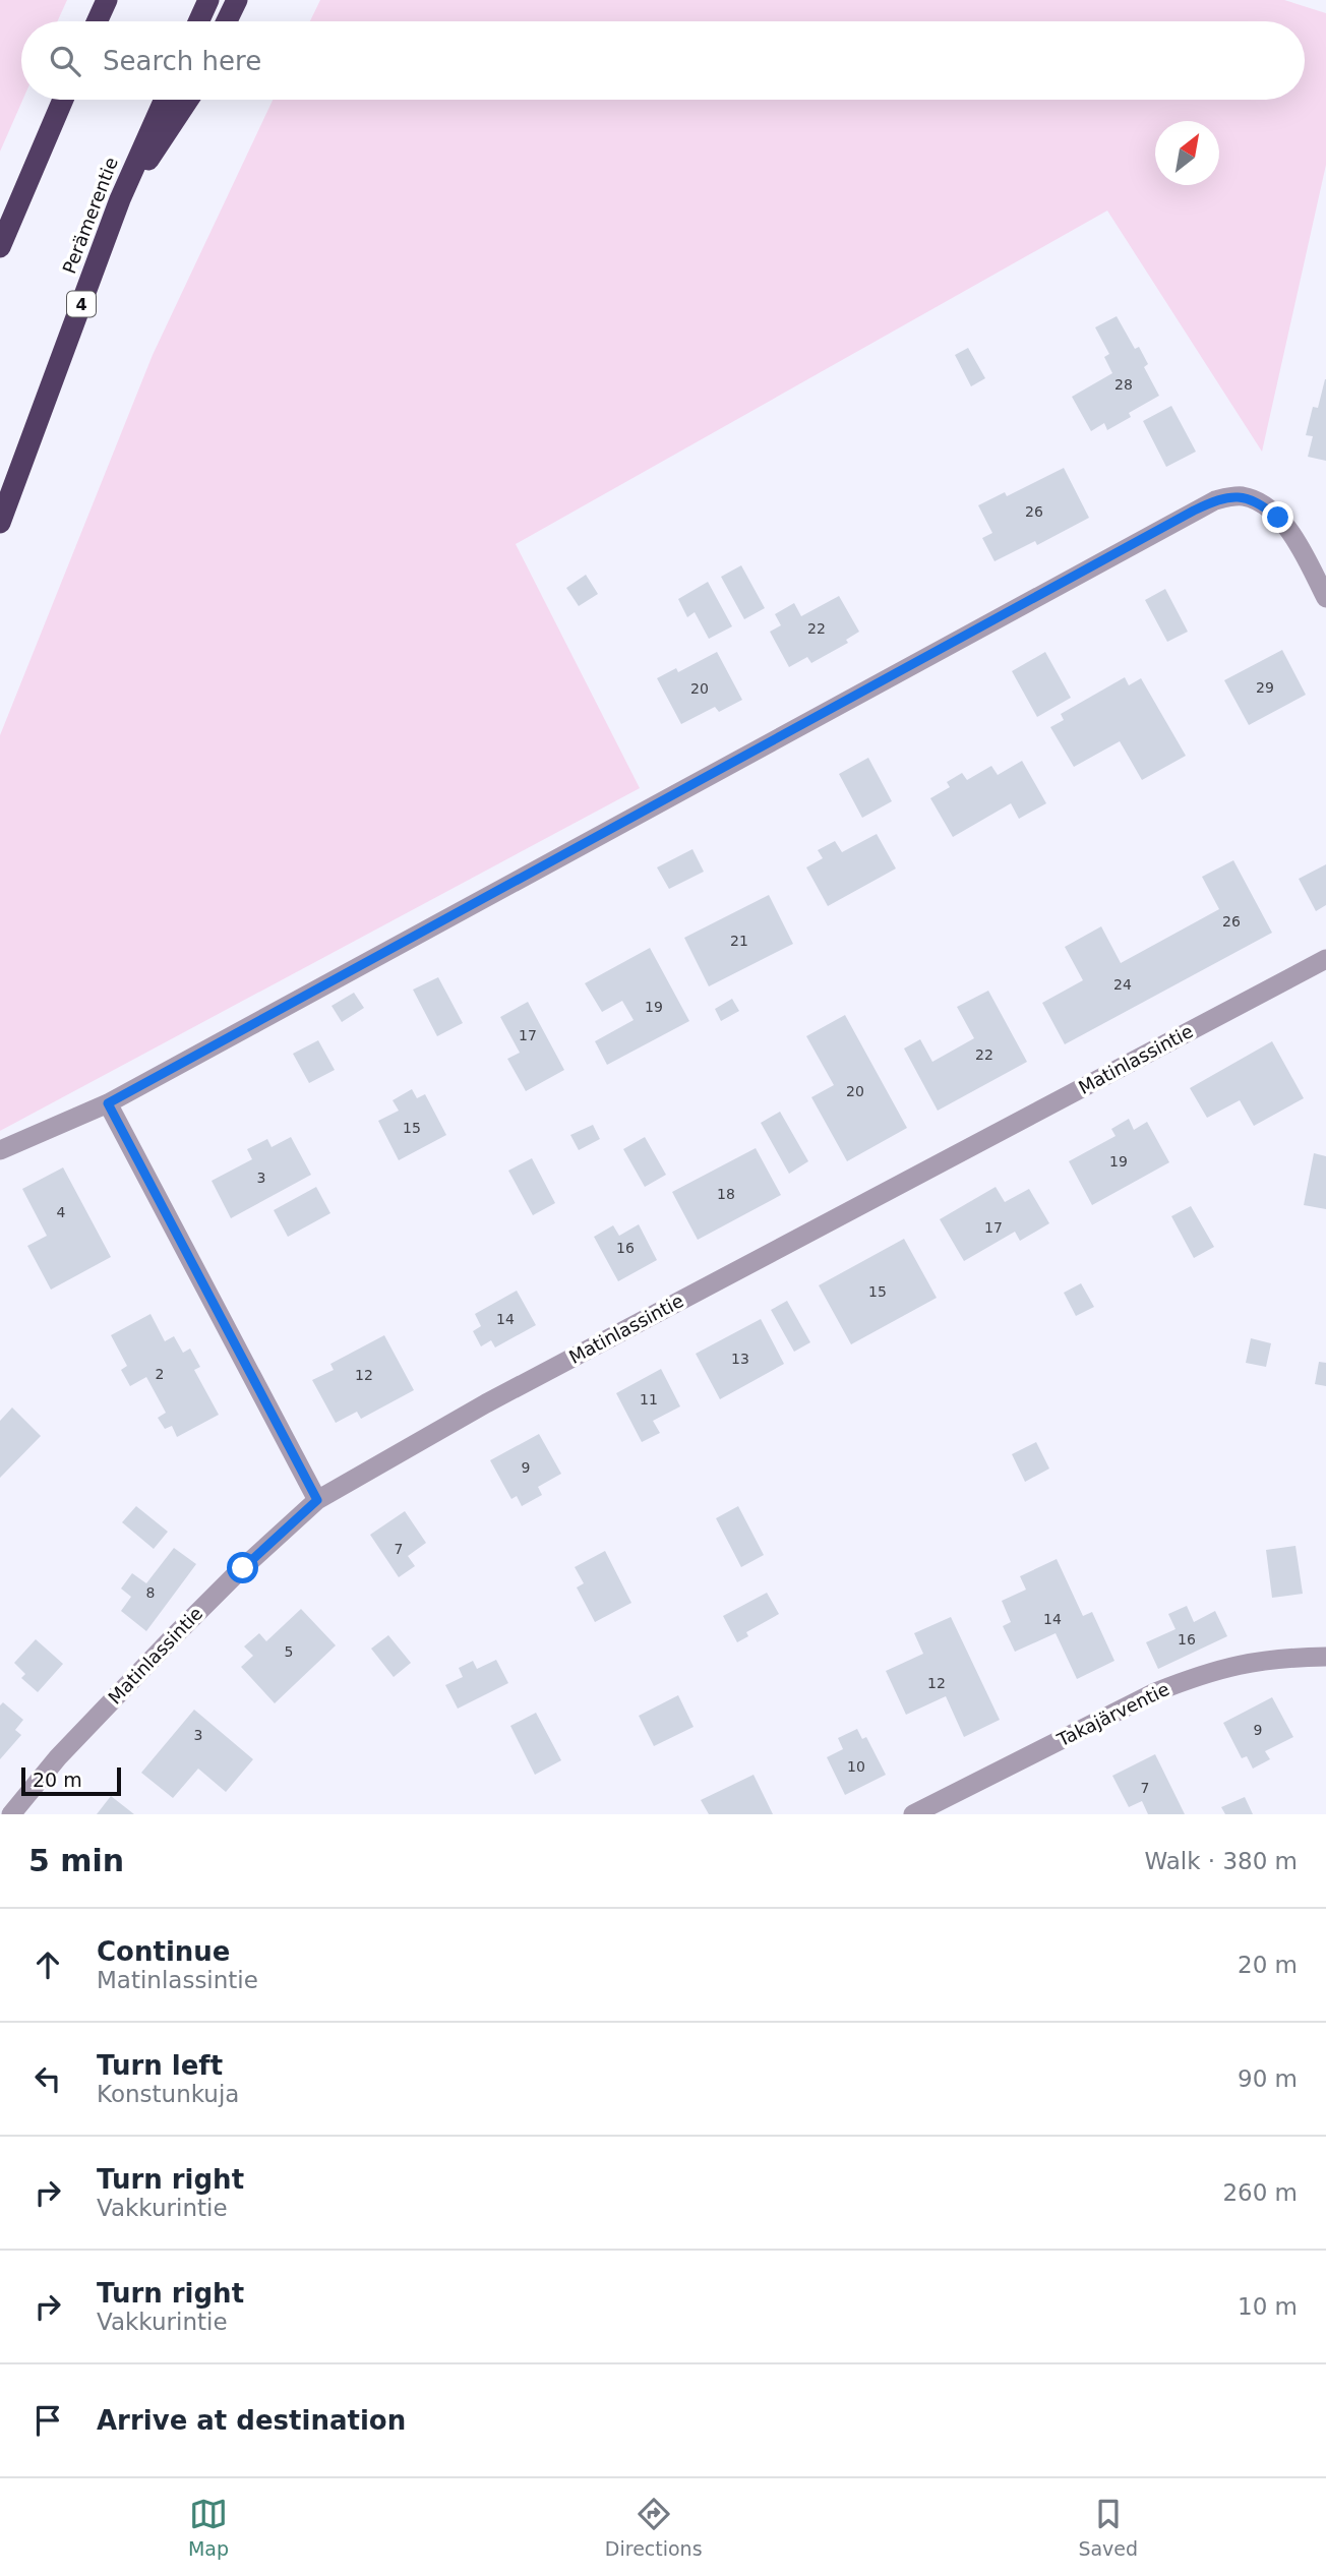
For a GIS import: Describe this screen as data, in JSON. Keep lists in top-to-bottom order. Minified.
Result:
{"streets":{"highway":["Perämerentie","4"],"street":["Matinlassintie","Takajärventie"]},"house_numbers":["28","26","22","29","20","26","21","24","19","17","22","20","15","19","3","18","4","17","16","15","14","13","2","12","11","9","7","8","14","16","5","12","9","3","10","7"],"scale_bar":"20 m","north":"top right","page":{"search":"Search here","scale":"20 m","heading":["5 min","Walk · 380 m"],"list":[["Continue","Matinlassintie","20 m"],["Turn left","Konstunkuja","90 m"],["Turn right","Vakkurintie","260 m"],["Turn right","Vakkurintie","10 m"],"Arrive at destination"],"nav":["Map","Directions","Saved"]}}
